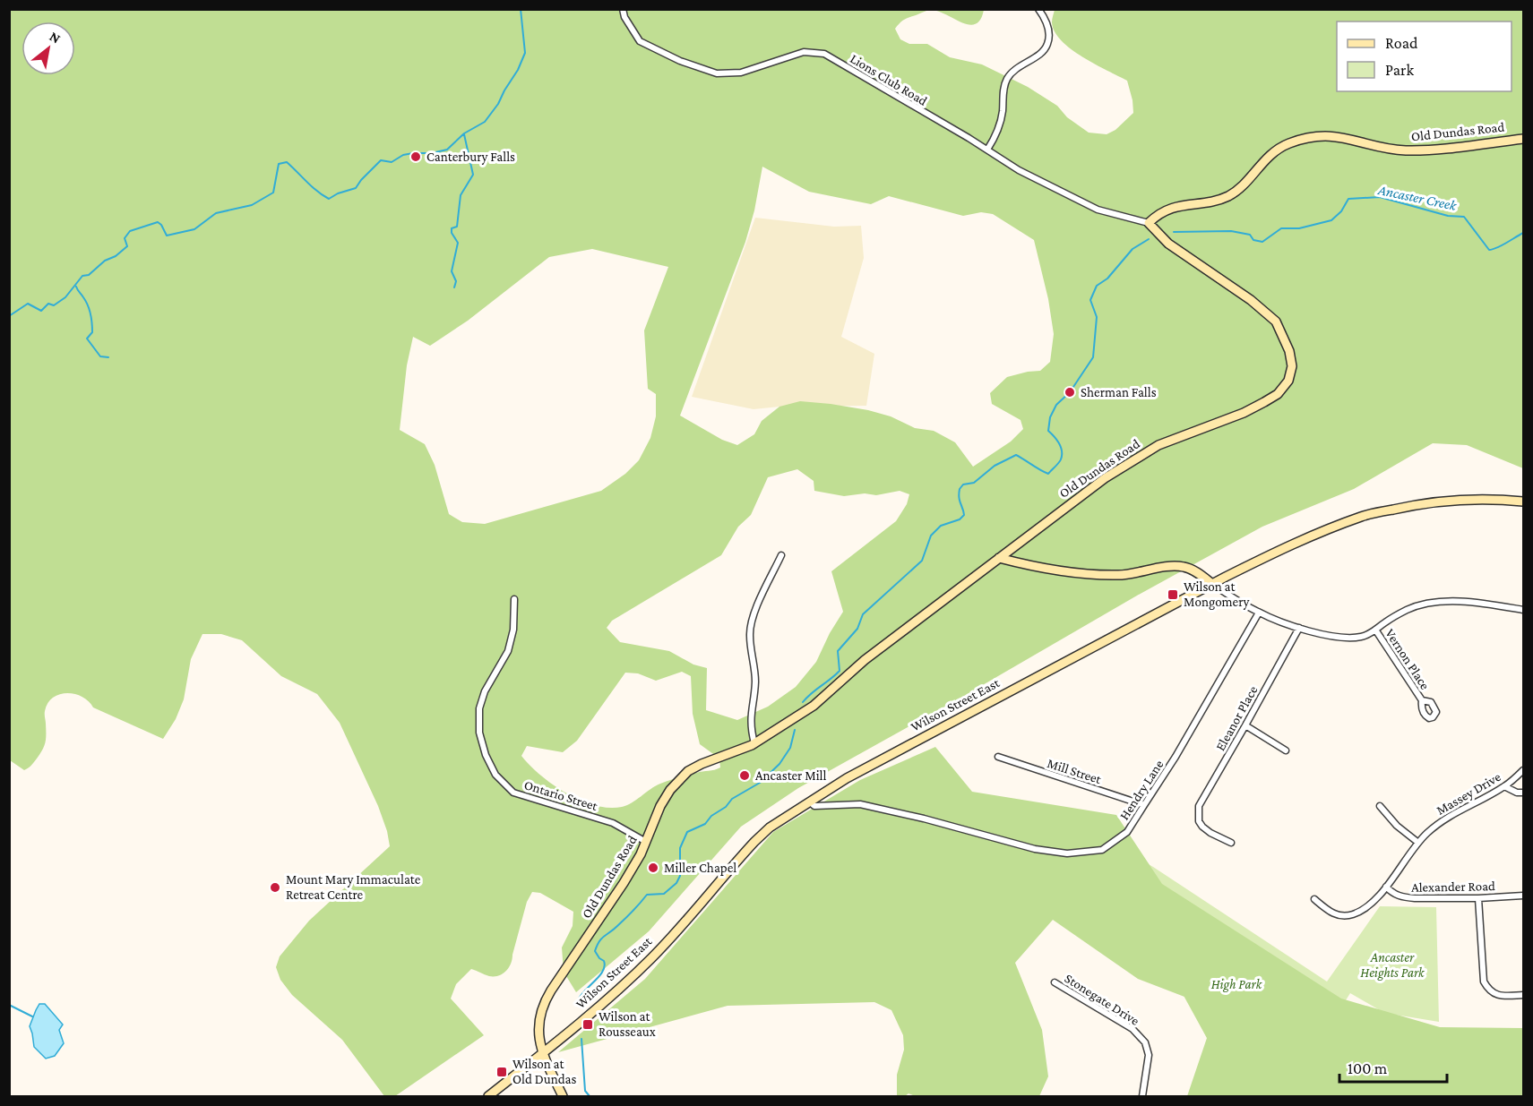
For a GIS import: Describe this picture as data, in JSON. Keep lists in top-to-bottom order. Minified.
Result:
{"streets":{"street":["Lions Club Road","Old Dundas Road","Vernon Place","Wilson Street East","Eleanor Place","Mill Street","Hendry Lane","Massey Drive","Ontario Street","Alexander Road","Stonegate Drive"]},"crossings":[["Lions Club Road","Old Dundas Road"],["Old Dundas Road","Wilson Street East"],["Old Dundas Road","Ontario Street"],["Wilson Street East","Hendry Lane"],["Mill Street","Hendry Lane"],["Massey Drive","Alexander Road"]],"water":["Ancaster Creek"],"parks":["Ancaster Heights Park","High Park"],"places":{"other":["Canterbury Falls","Sherman Falls","Ancaster Mill","Miller Chapel","Mount Mary Immaculate Retreat Centre"],"transit":["Wilson at Mongomery","Wilson at Rousseaux","Wilson at Old Dundas"]},"legend":["Road","Park"],"scale_bar":"100 m","north":"top right"}
